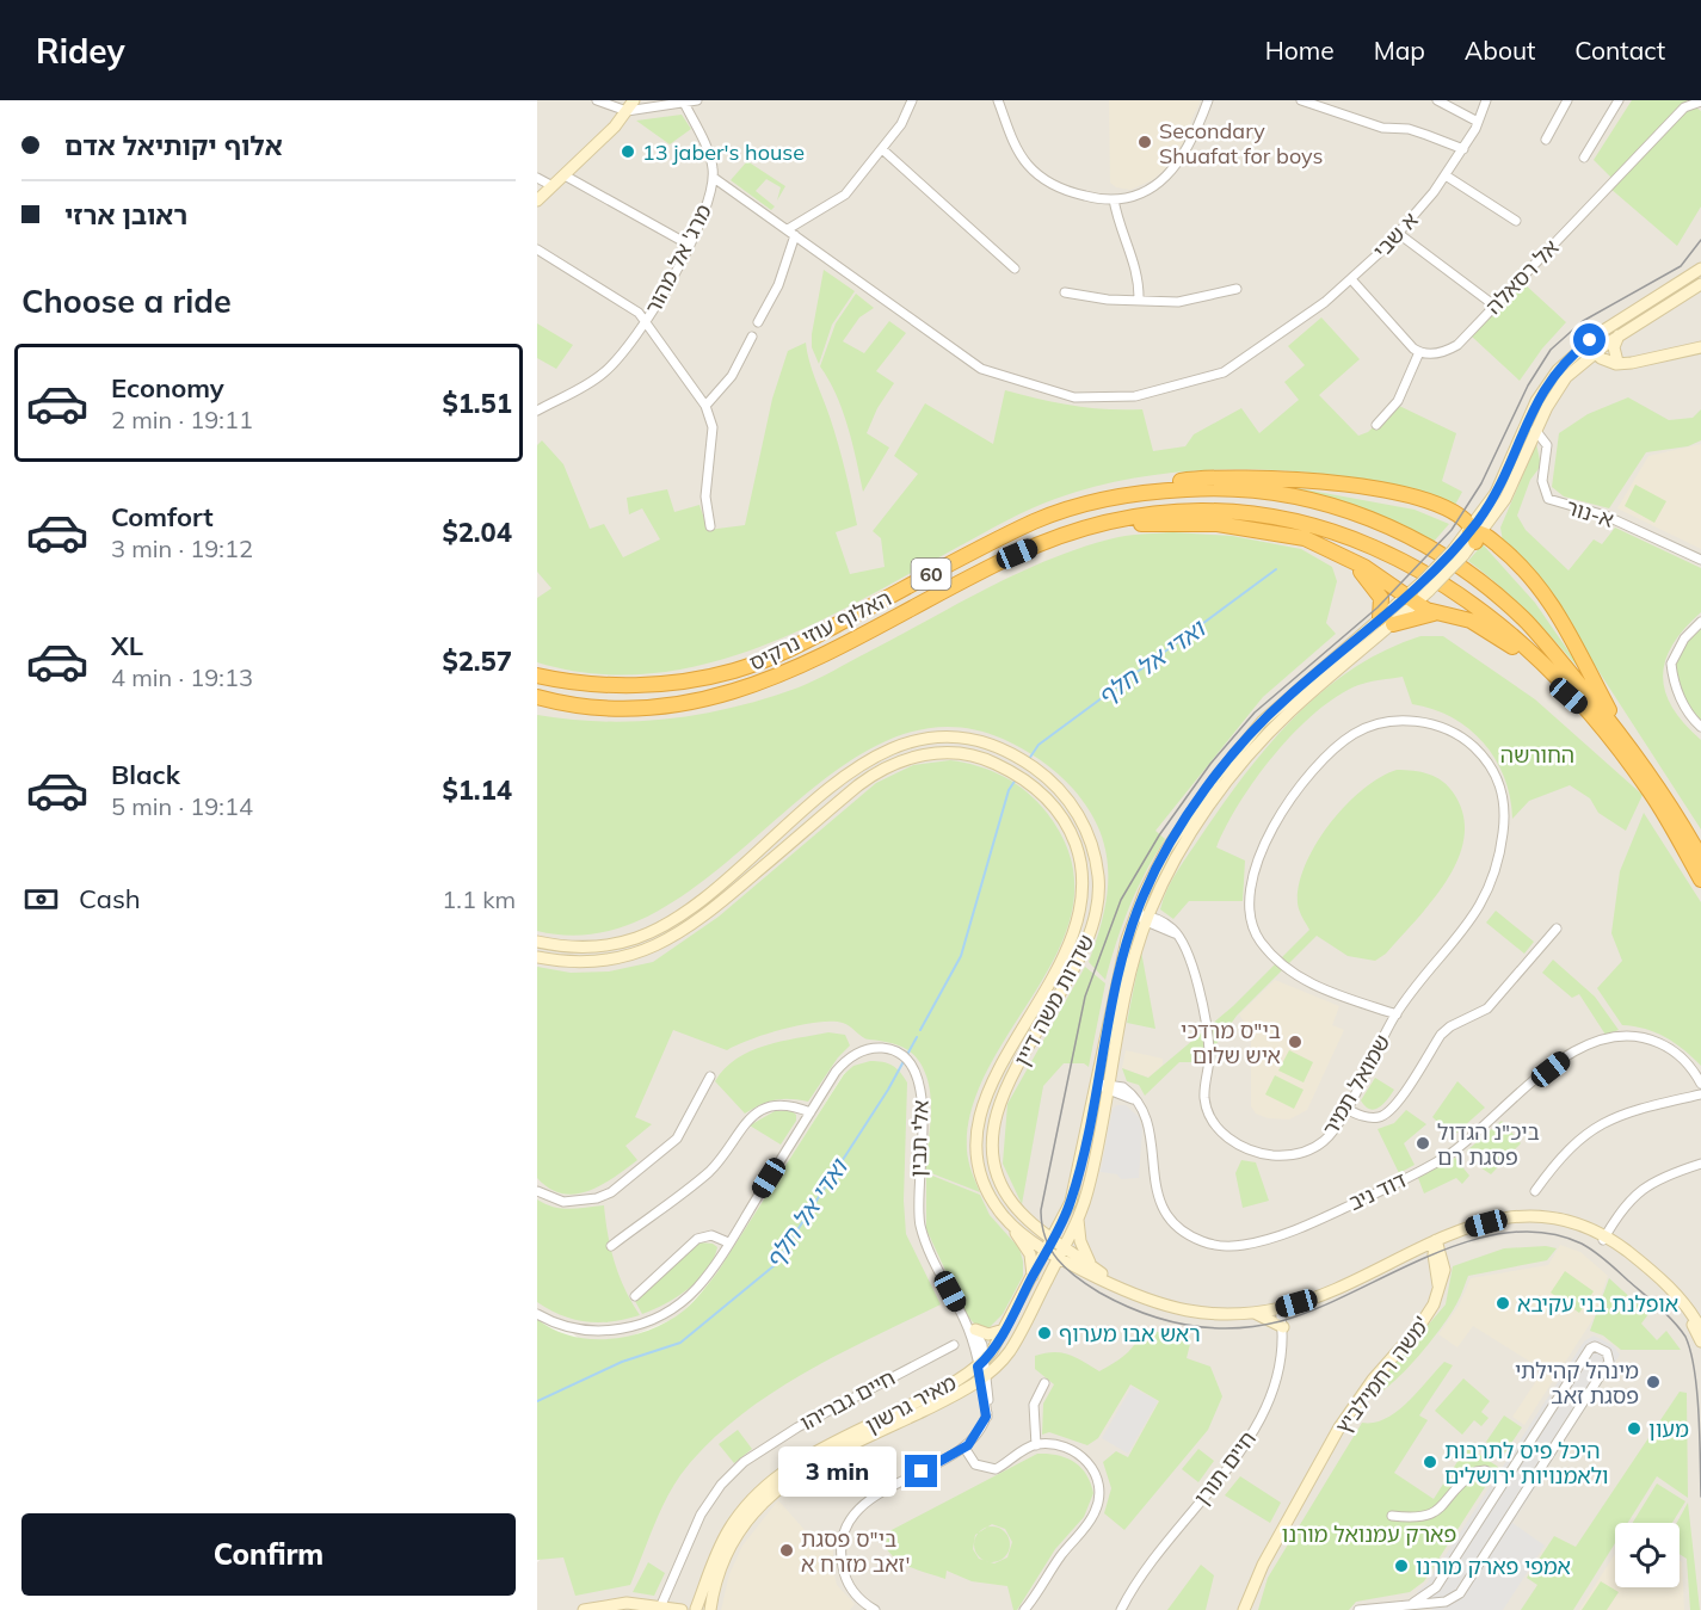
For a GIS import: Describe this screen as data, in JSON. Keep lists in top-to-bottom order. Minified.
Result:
{"streets":{"highway":["60","האלוף עוזי נרקיס"],"street":["א שבי","מרג' אל מהור","אל רסאלה","א-נור","שדרות משה דיין","שמואל תמיר","אלי תבין","דוד ניב","משה רחמילביץ'","חיים גבריהו","מאיר גרשון","חיים תורן"]},"crossings":[["א שבי","מרג' אל מהור"],["שדרות משה דיין","משה רחמילביץ'"],["שדרות משה דיין","מאיר גרשון"],["שדרות משה דיין","חיים תורן"],["אלי תבין","מאיר גרשון"],["דוד ניב","מאיר גרשון"]],"water":["ואדי אל חלף"],"parks":["החורשה","פארק עמנואל מורנו"],"places":["Secondary Shuafat for boys","13 jaber's house","בי\"ס מרדכי איש שלום","ביכ\"נ הגדול פסגת רם","אופלנת בני עקיבא","ראש אבו מערוף","מינהל קהילתי פסגת זאב","מעון","היכל פיס לתרבות ולאמנויות ירושלים","בי\"ס פסגת זאב מזרח א'","אמפי פארק מורנו"],"page":{"header":"Ridey","nav":["Home","Map","About","Contact"],"banner":["אלוף יקותיאל אדם","ראובן ארזי"],"heading":"Choose a ride","list":[{"name":"Economy","note":"2 min · 19:11","value":"$1.51"},{"name":"Comfort","note":"3 min · 19:12","value":"$2.04"},{"name":"XL","note":"4 min · 19:13","value":"$2.57"},{"name":"Black","note":"5 min · 19:14","value":"$1.14"}],"pay":["Cash","1.1 km"],"bubble":"3 min","buttons":"Confirm"}}
